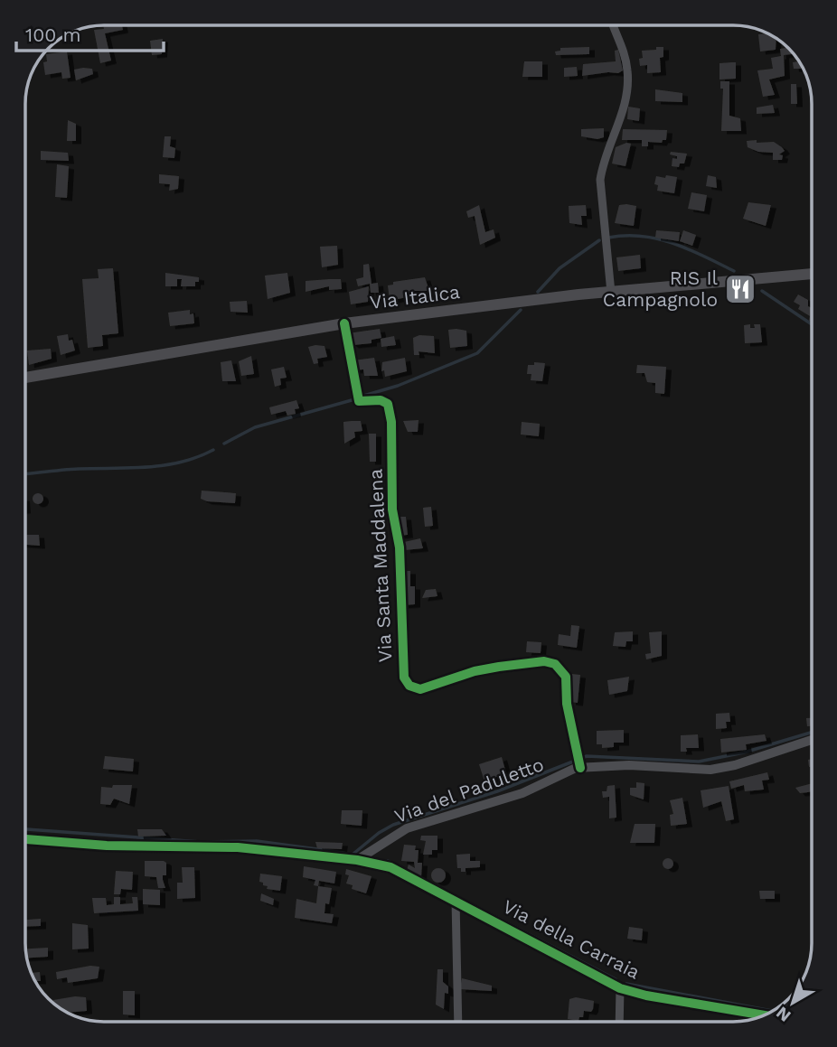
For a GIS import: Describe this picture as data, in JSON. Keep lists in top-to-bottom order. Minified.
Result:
{"streets":{"main road":["Via Italica"],"street":["Via Santa Maddalena","Via del Paduletto","Via della Carraia"]},"crossings":[["Via Italica","Via Santa Maddalena"],["Via Santa Maddalena","Via del Paduletto"],["Via del Paduletto","Via della Carraia"]],"places":{"restaurant":["RIS Il Campagnolo"]},"scale_bar":"100 m","north":"bottom left"}
